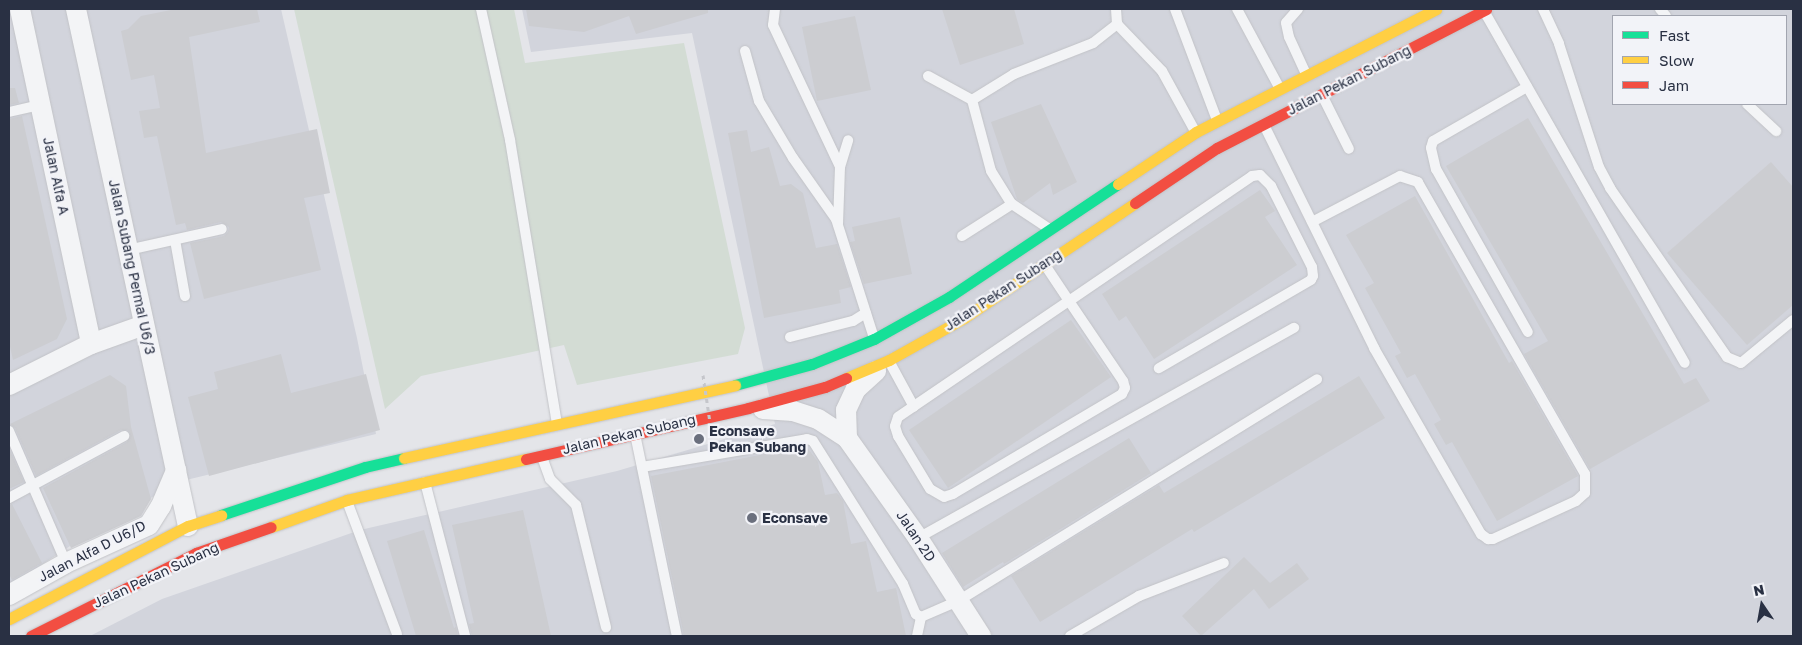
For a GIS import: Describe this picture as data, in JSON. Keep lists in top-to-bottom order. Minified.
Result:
{"streets":{"main road":["Jalan Pekan Subang"],"street":["Jalan Alfa A","Jalan Subang Permai U6/3","Jalan 2D","Jalan Alfa D U6/D"]},"crossings":[["Jalan Pekan Subang","Jalan Subang Permai U6/3"],["Jalan Pekan Subang","Jalan 2D"],["Jalan Subang Permai U6/3","Jalan Alfa D U6/D"]],"places":["Econsave Pekan Subang","Econsave"],"legend":["Fast","Slow","Jam"],"north":"top"}
